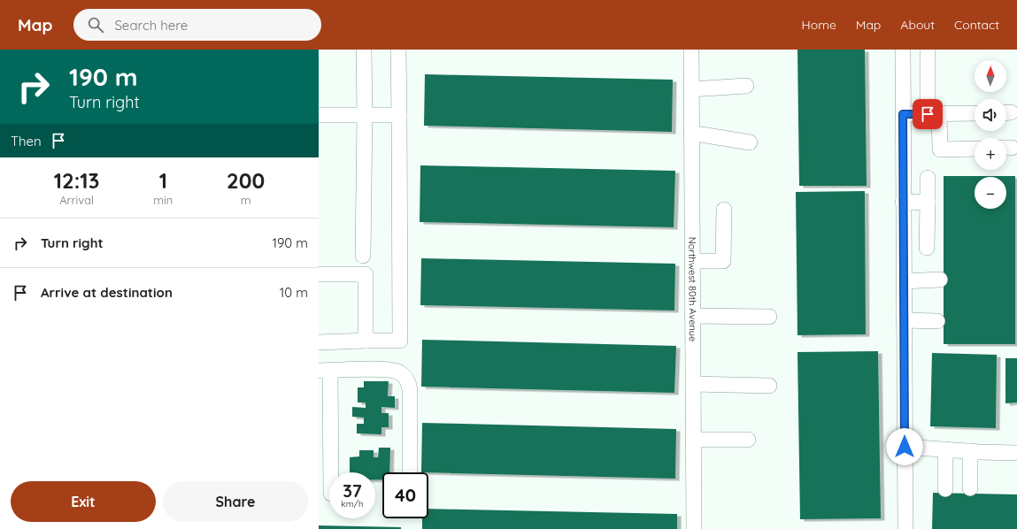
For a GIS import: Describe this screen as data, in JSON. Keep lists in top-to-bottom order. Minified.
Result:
{"streets":{"street":["Northwest 80th Avenue"]},"north":"top","page":{"header":"Map","search":"Search here","nav":["Home","Map","About","Contact"],"turn":["190 m","Turn right"],"map_buttons":["+","−"],"then":"Then","eta":["12:13","Arrival","1","min","200","m"],"list":[{"name":"Turn right","value":"190 m"},{"name":"Arrive at destination","value":"10 m"}],"speed":"37 km/h","limit":"40","buttons":["Exit","Share"]}}
